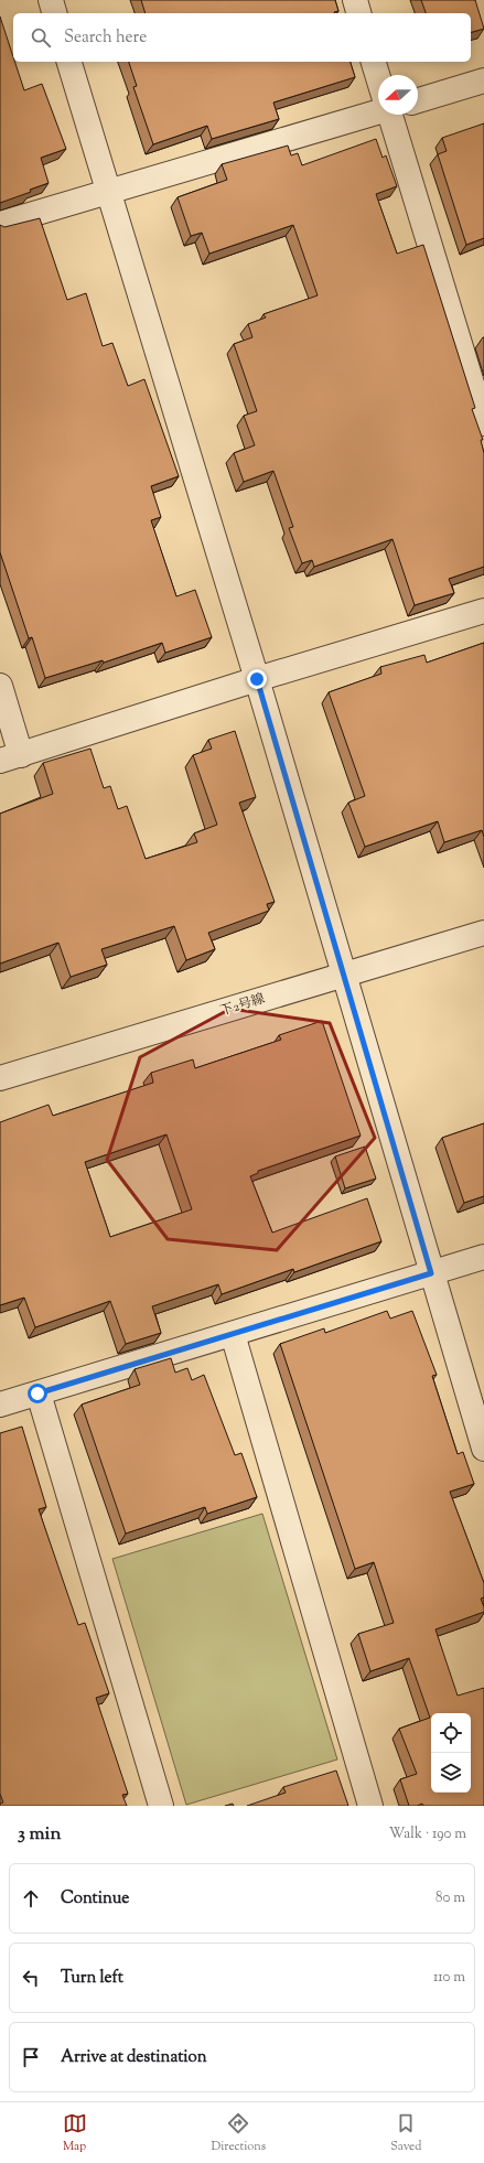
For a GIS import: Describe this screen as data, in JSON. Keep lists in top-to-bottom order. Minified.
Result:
{"streets":{"street":["下2号線"]},"north":"left","page":{"search":"Search here","heading":["3 min","Walk · 190 m"],"list":[["Continue","80 m"],["Turn left","110 m"],"Arrive at destination"],"nav":["Map","Directions","Saved"]}}
